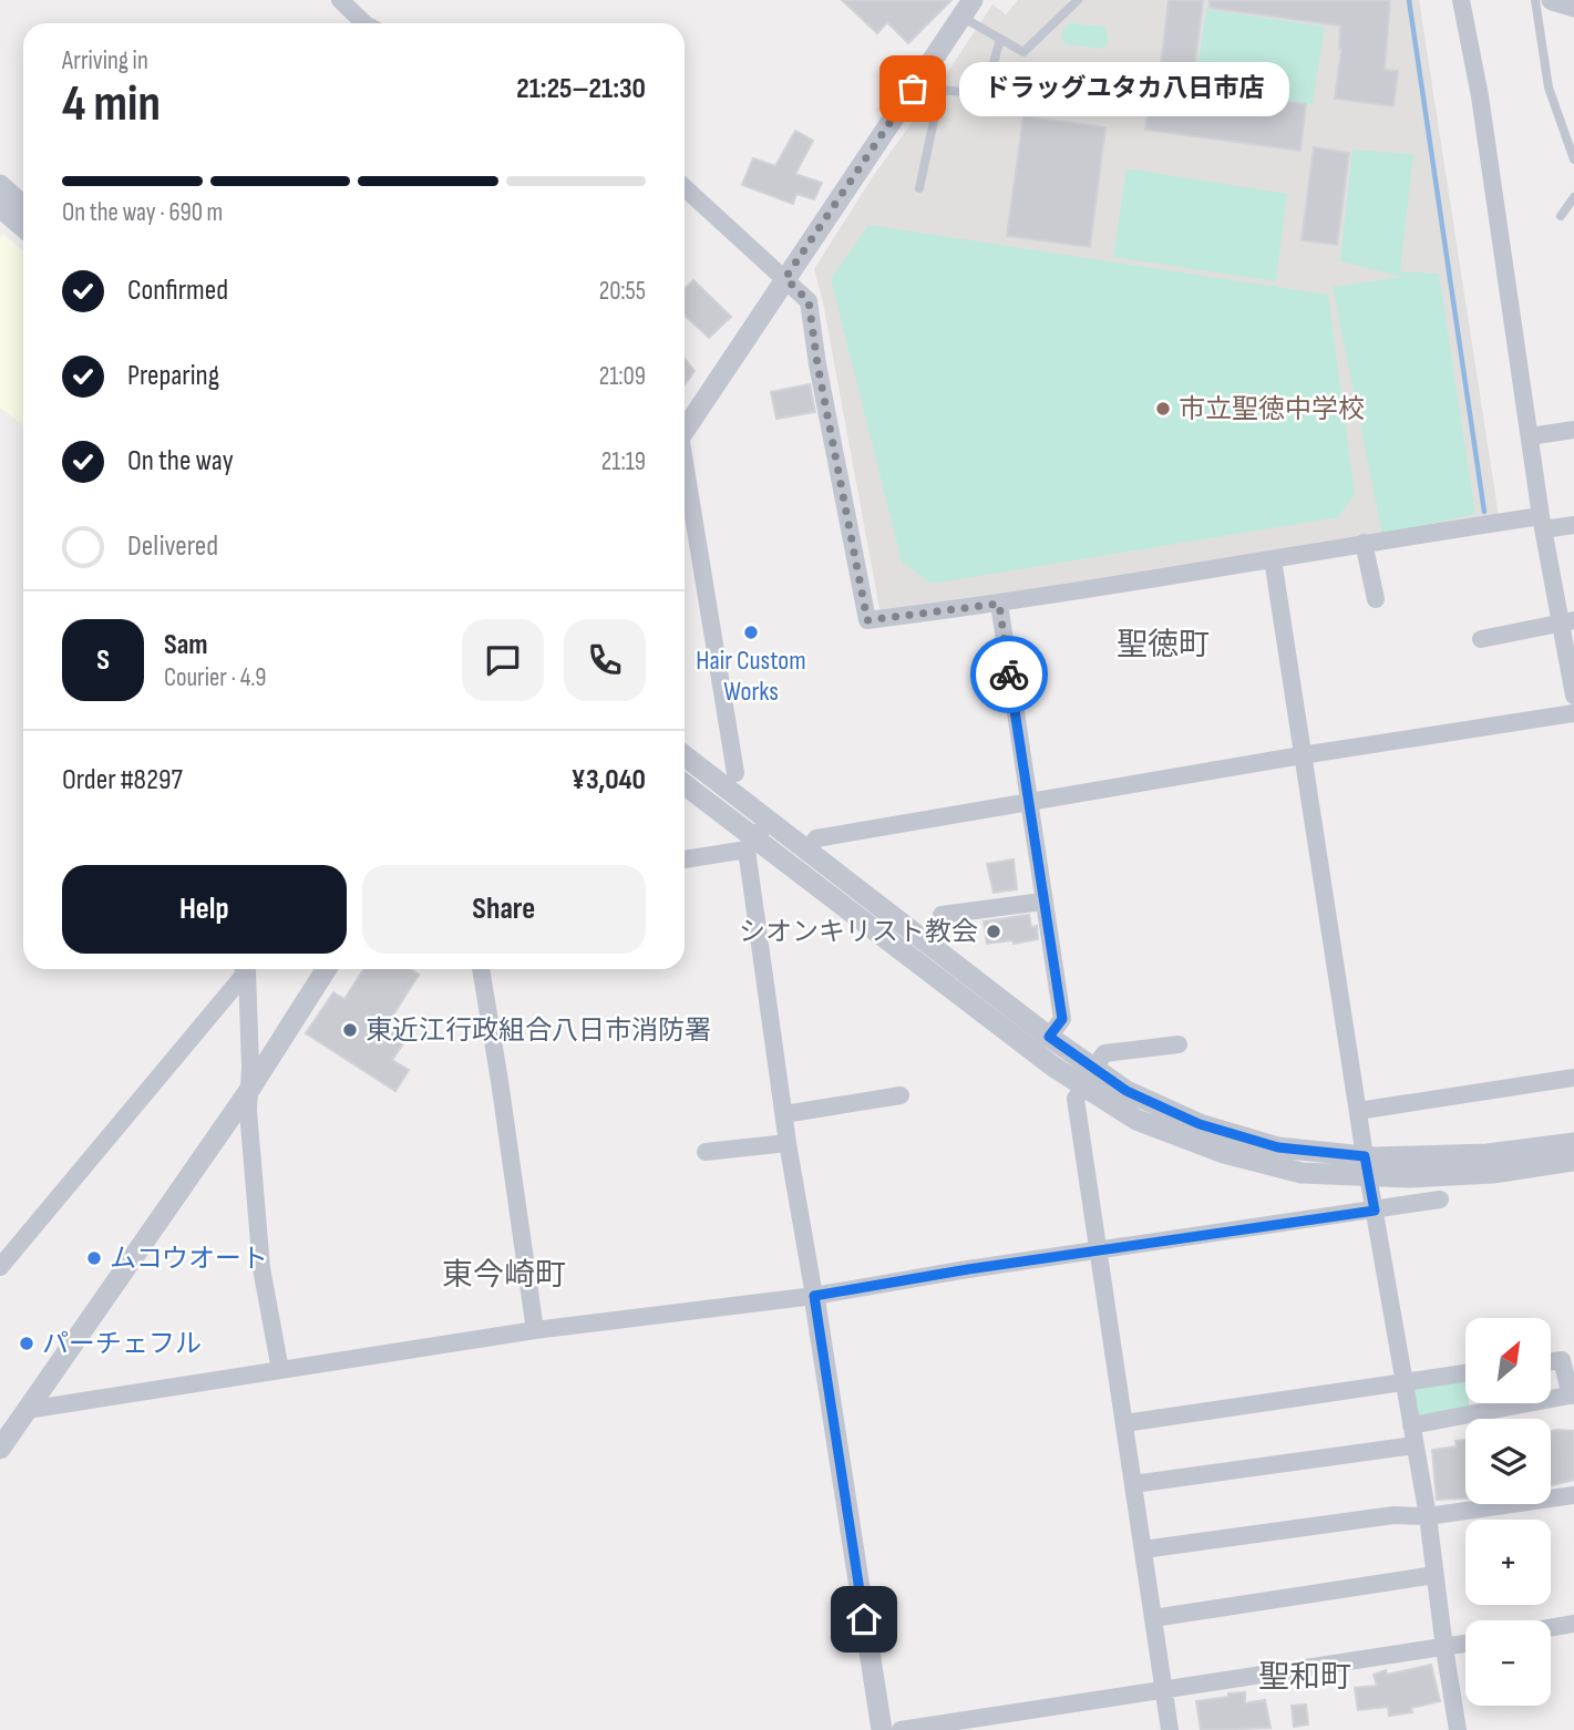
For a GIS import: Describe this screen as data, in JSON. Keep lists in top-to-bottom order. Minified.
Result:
{"districts":["聖徳町","東今崎町","聖和町"],"places":["ドラッグユタカ八日市店","市立聖徳中学校","Hair Custom Works","シオンキリスト教会","東近江行政組合八日市消防署","ムコウオート","パーチェフル"],"north":"top right","page":{"heading":["4 min","Arriving in","21:25–21:30"],"panel":["Sam","Courier · 4.9","Order #8297","¥3,040"],"bubble":"ドラッグユタカ八日市店","bar":"On the way · 690 m","list":[["Confirmed","20:55"],["Preparing","21:09"],["On the way","21:19"],"Delivered"],"round":"S","buttons":["Help","Share"],"map_buttons":["+","−"]}}
